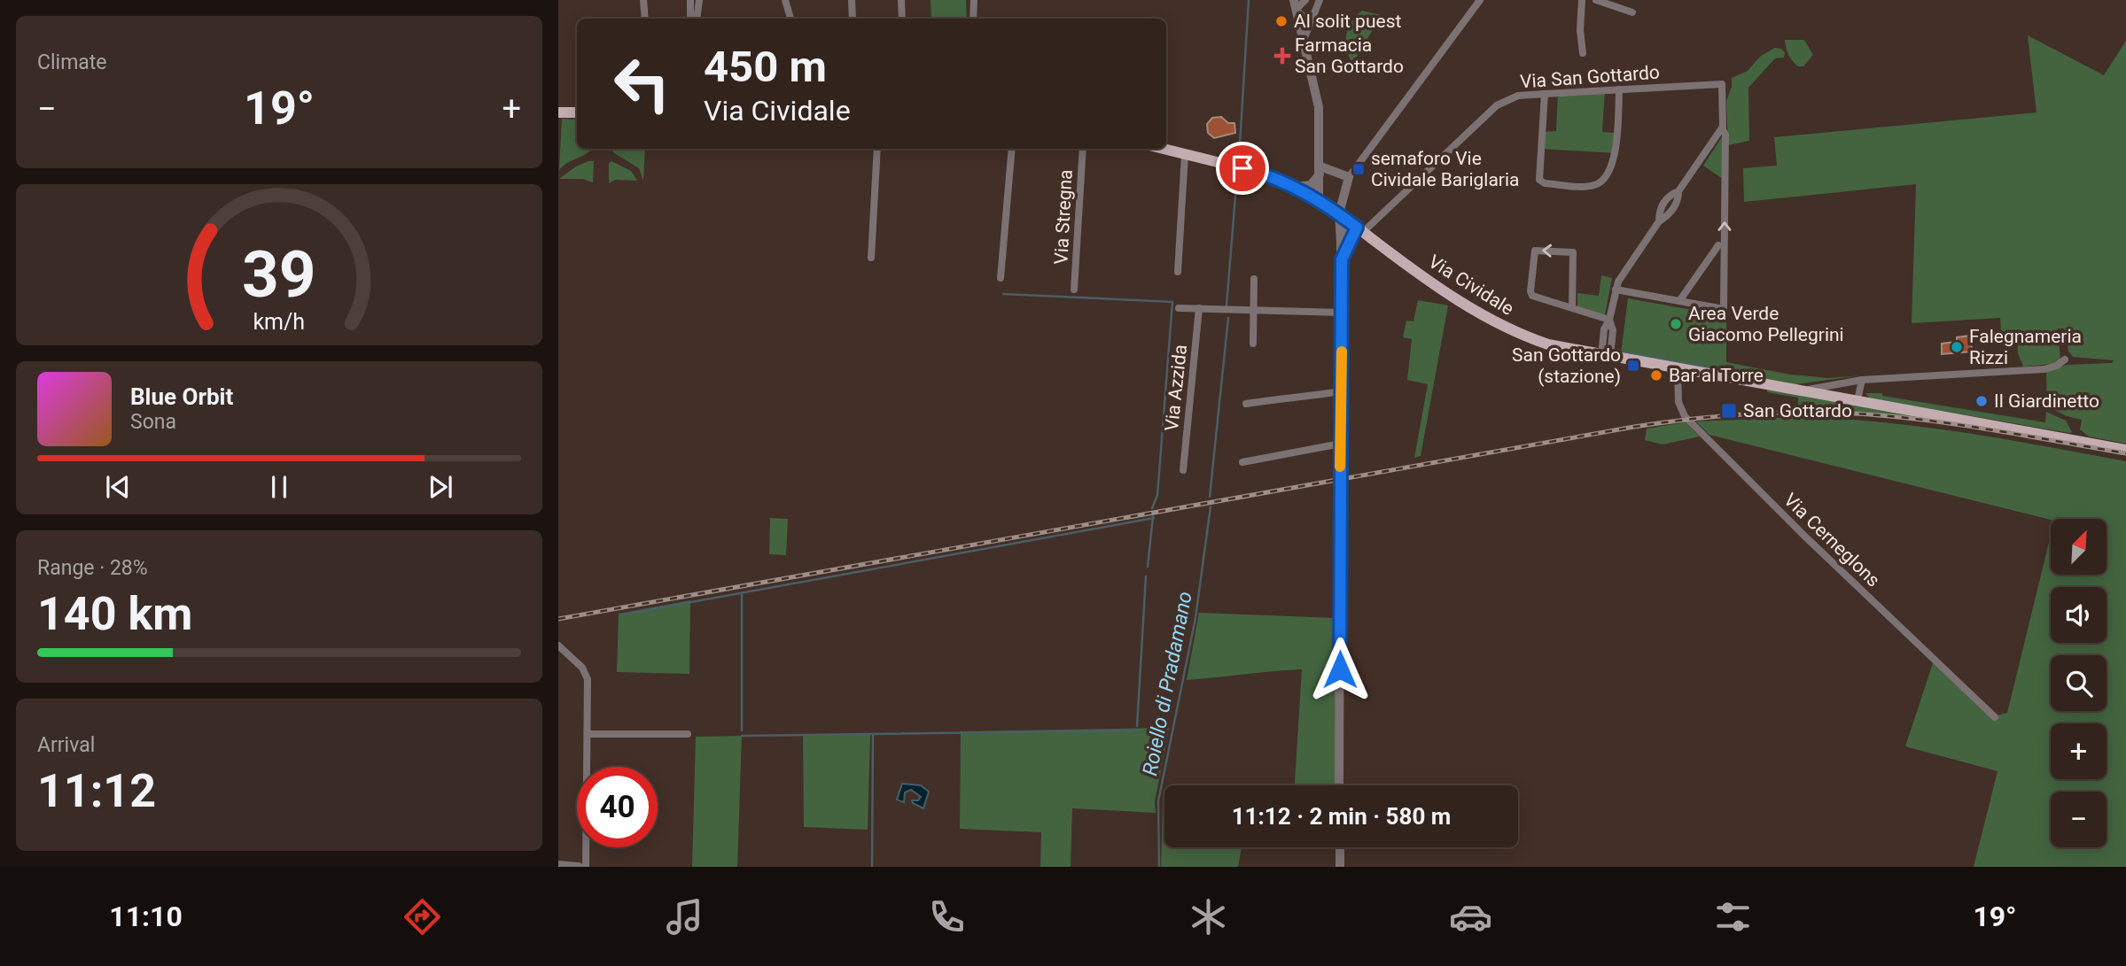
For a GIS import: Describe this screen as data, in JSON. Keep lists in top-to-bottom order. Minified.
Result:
{"streets":{"main road":["Via Cividale"],"street":["Via San Gottardo","Via Stregna","Via Azzida","Via Cerneglons"]},"crossings":[["Via San Gottardo","Via Cividale"],["Via Cividale","Via Cerneglons"]],"water":["Roiello di Pradamano"],"places":{"other":["Al solit puest","Area Verde Giacomo Pellegrini","Falegnameria Rizzi","Bar al Torre","Il Giardinetto"],"health":["Farmacia San Gottardo"],"transit":["semaforo Vie Cividale Bariglaria","San Gottardo (stazione)","San Gottardo"]},"north":"top right","page":{"tile":["Climate",["Range · 28%","140 km"],["Arrival","11:12"]],"turn":["450 m","Via Cividale"],"heat":["−","19°","+"],"song":["Blue Orbit","Sona"],"map_buttons":["+","−"],"limit":"40","trip":"11:12 · 2 min · 580 m","tabs":["11:10","19°"],"gauge":["39","km/h"]}}
